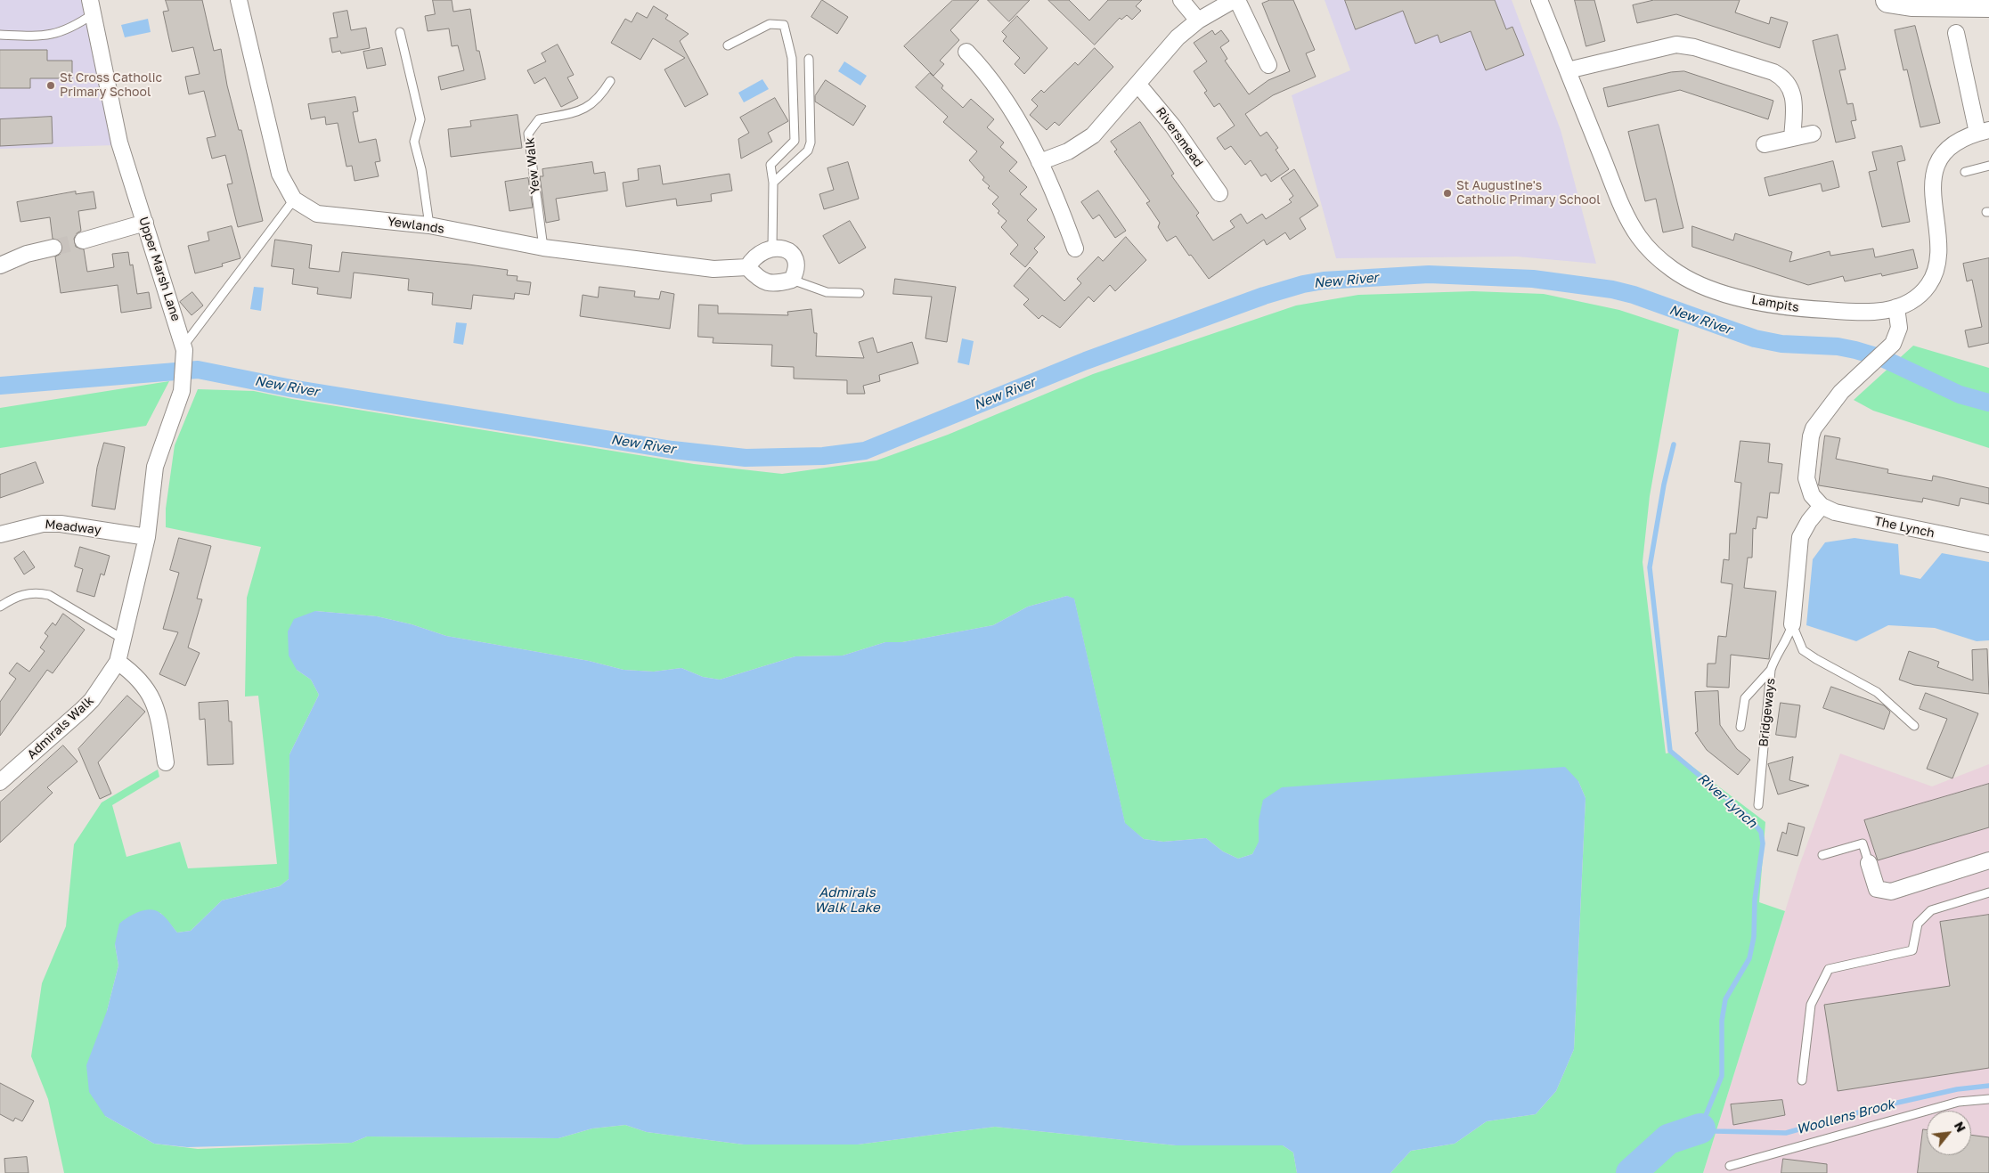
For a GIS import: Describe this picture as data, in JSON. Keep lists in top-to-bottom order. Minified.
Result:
{"streets":{"street":["Riversmead","Yewlands","Upper Marsh Lane","Lampits","Meadway","The Lynch","Admirals Walk"],"lane":["Yew Walk","Bridgeways"]},"crossings":[["Yew Walk","Yewlands"],["Upper Marsh Lane","Meadway"],["Upper Marsh Lane","Admirals Walk"],["Meadway","Admirals Walk"]],"water":["New River","River Lynch","Admirals Walk Lake","Woollens Brook"],"places":["St Cross Catholic Primary School","St Augustine's Catholic Primary School"],"north":"top right"}
